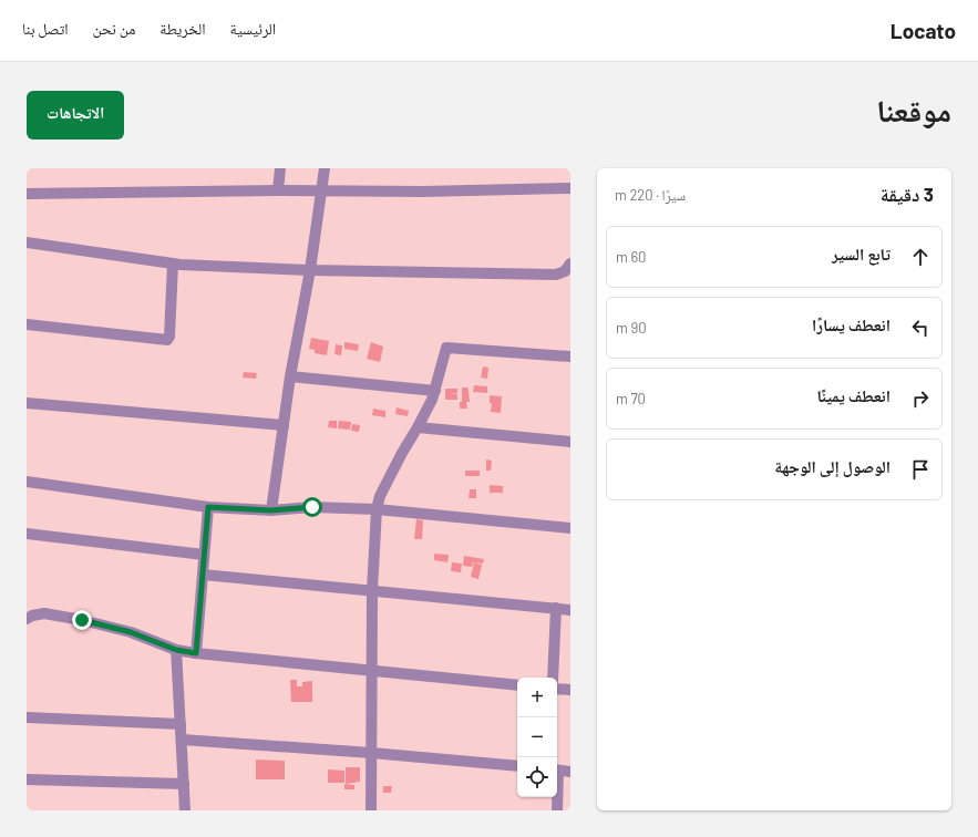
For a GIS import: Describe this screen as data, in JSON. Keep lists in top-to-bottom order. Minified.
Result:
{"page":{"header":"Locato","nav":["الرئيسية","الخريطة","من نحن","اتصل بنا"],"title":"موقعنا","buttons":"الاتجاهات","heading":["3 دقيقة","سيرًا · 220 m"],"list":[["تابع السير","60 m"],["انعطف يسارًا","90 m"],["انعطف يمينًا","70 m"],"الوصول إلى الوجهة"],"map_buttons":["+","−"]}}
